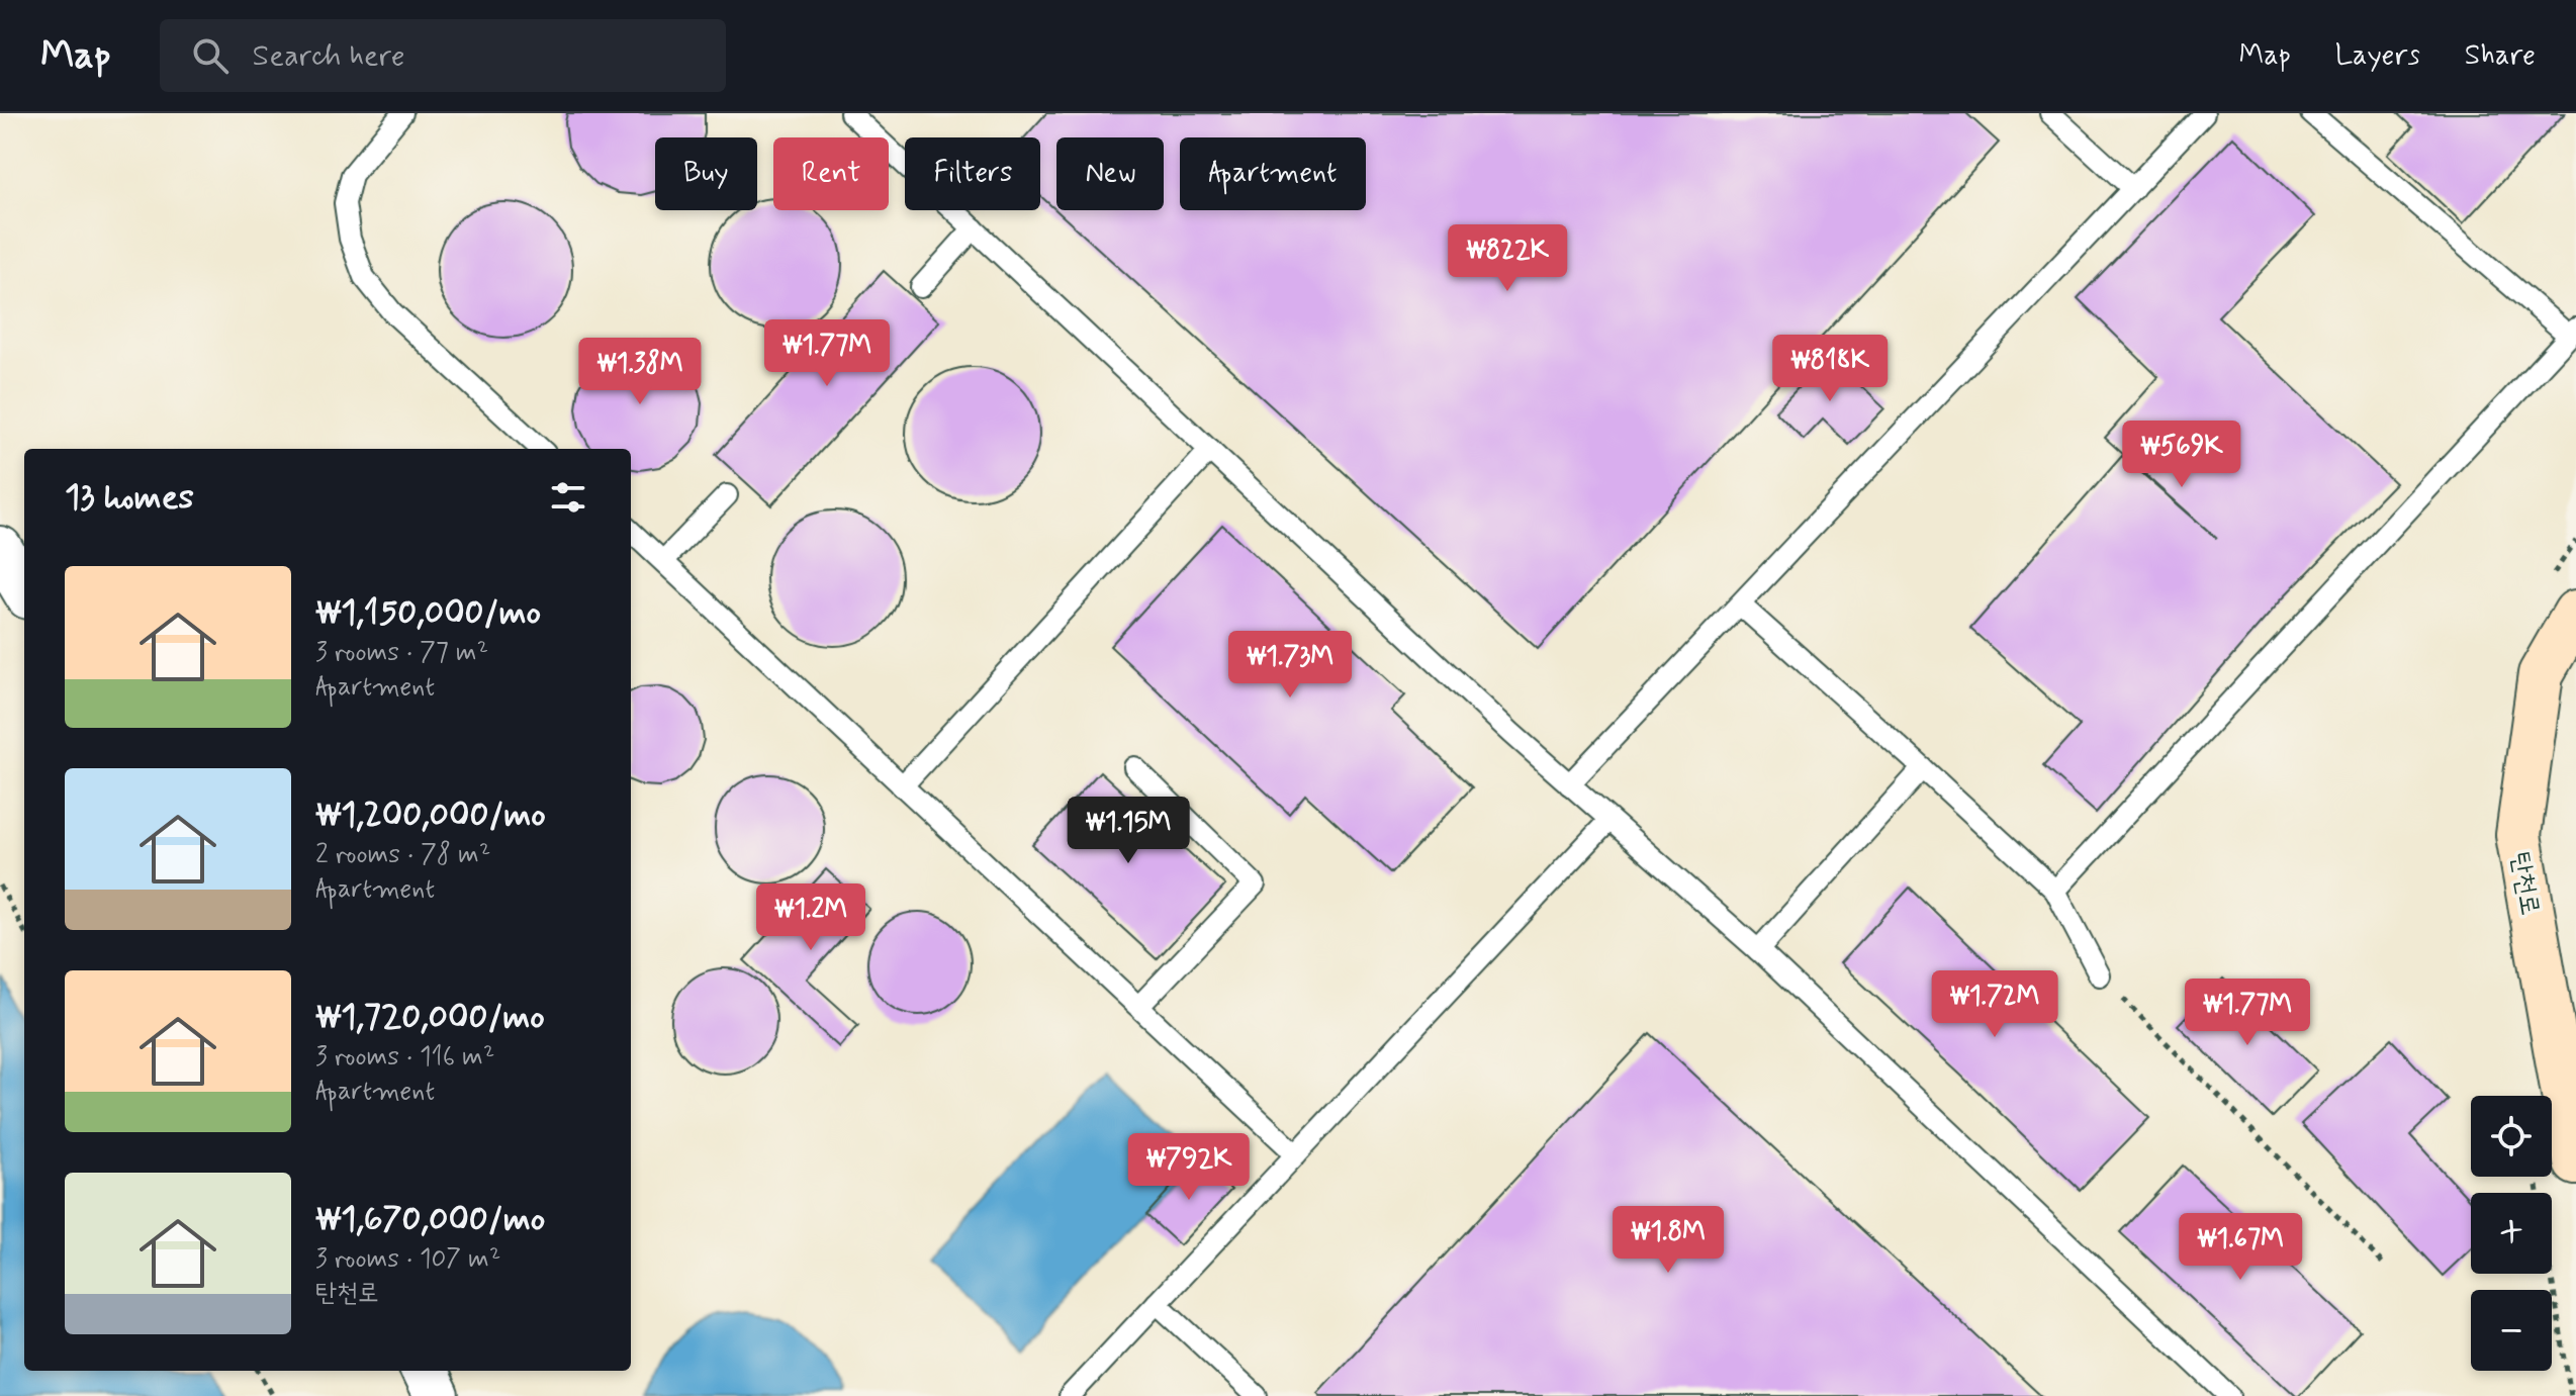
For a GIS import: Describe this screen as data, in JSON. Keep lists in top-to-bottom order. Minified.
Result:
{"streets":{"main road":["탄천로"]},"page":{"header":"Map","search":"Search here","nav":["Map","Layers","Share"],"chip":["Buy","Rent","Filters","New","Apartment"],"price":["₩822K","₩1.77M","₩818K","₩1.38M","₩569K","₩1.73M","₩1.15M","₩1.2M","₩1.72M","₩1.77M","₩792K","₩1.8M","₩1.67M"],"heading":"13 homes","list":[{"name":"₩1,150,000/mo","note":"3 rooms · 77 m² · Apartment"},{"name":"₩1,200,000/mo","note":"2 rooms · 78 m² · Apartment"},{"name":"₩1,720,000/mo","note":"3 rooms · 116 m² · Apartment"},{"name":"₩1,670,000/mo","note":"3 rooms · 107 m² · 탄천로"}],"map_buttons":["+","−"]}}
